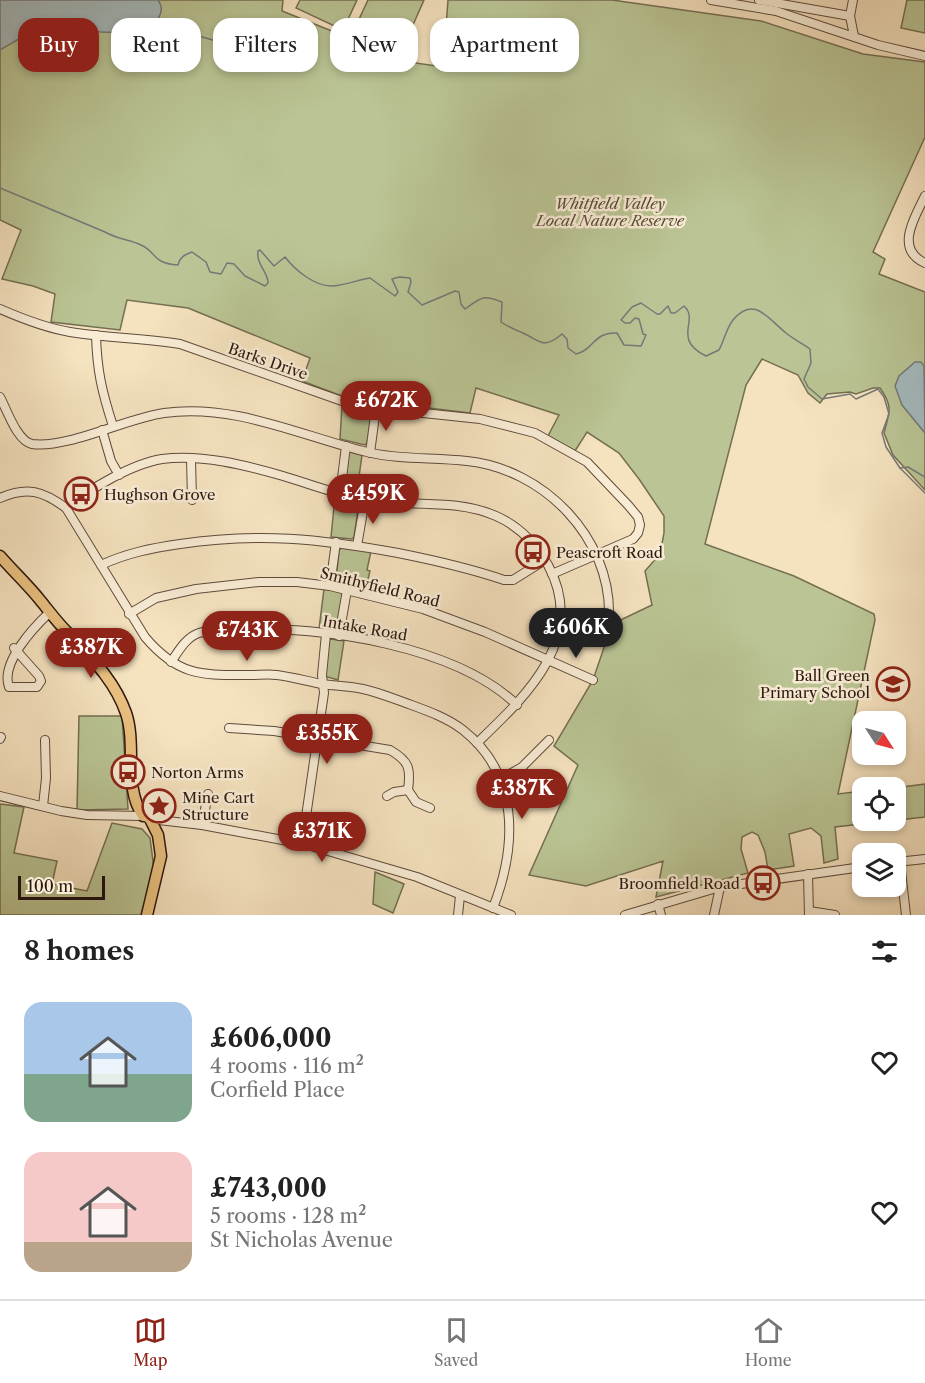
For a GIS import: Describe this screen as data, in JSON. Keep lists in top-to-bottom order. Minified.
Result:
{"streets":{"street":["Barks Drive","Smithyfield Road","Intake Road"]},"parks":["Whitfield Valley Local Nature Reserve"],"places":{"bus stop":["Hughson Grove","Peascroft Road","Norton Arms","Broomfield Road"],"school or university":["Ball Green Primary School"],"place":["Mine Cart Structure"]},"scale_bar":"100 m","north":"bottom right","page":{"chip":["Buy","Rent","Filters","New","Apartment"],"price":["£672K","£459K","£606K","£743K","£387K","£355K","£387K","£371K"],"scale":"100 m","heading":"8 homes","list":[{"name":"£606,000","note":"4 rooms · 116 m² · Corfield Place"},{"name":"£743,000","note":"5 rooms · 128 m² · St Nicholas Avenue"}],"tabs":["Map","Saved","Home"]}}
